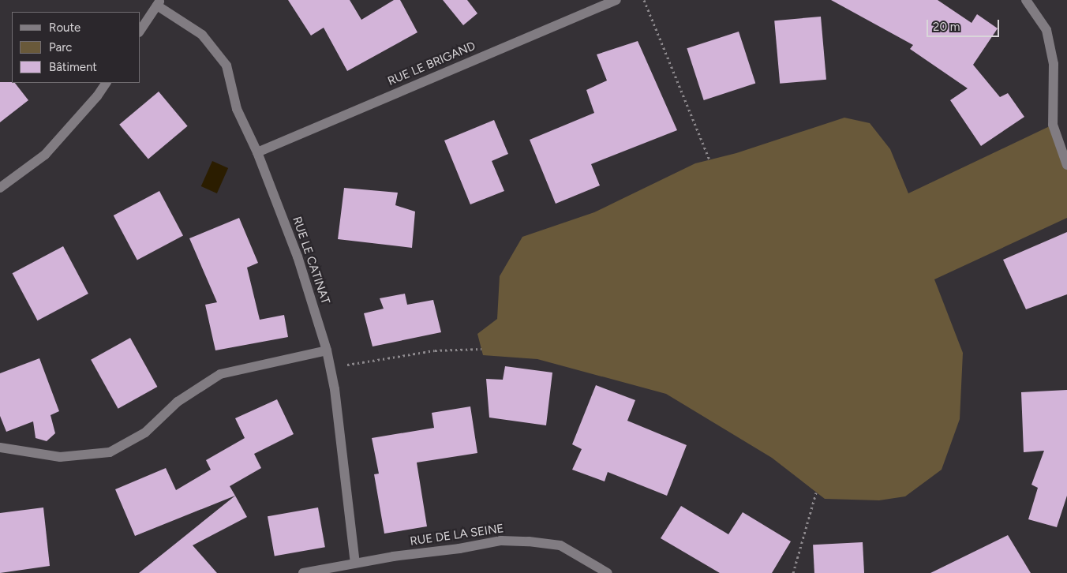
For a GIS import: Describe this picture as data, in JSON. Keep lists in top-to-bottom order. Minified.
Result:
{"streets":{"street":["RUE LE BRIGAND","RUE LE CATINAT","RUE DE LA SEINE"]},"crossings":[["RUE LE BRIGAND","RUE LE CATINAT"],["RUE LE CATINAT","RUE DE LA SEINE"]],"legend":["Route","Parc","Bâtiment"],"scale_bar":"20 m"}
